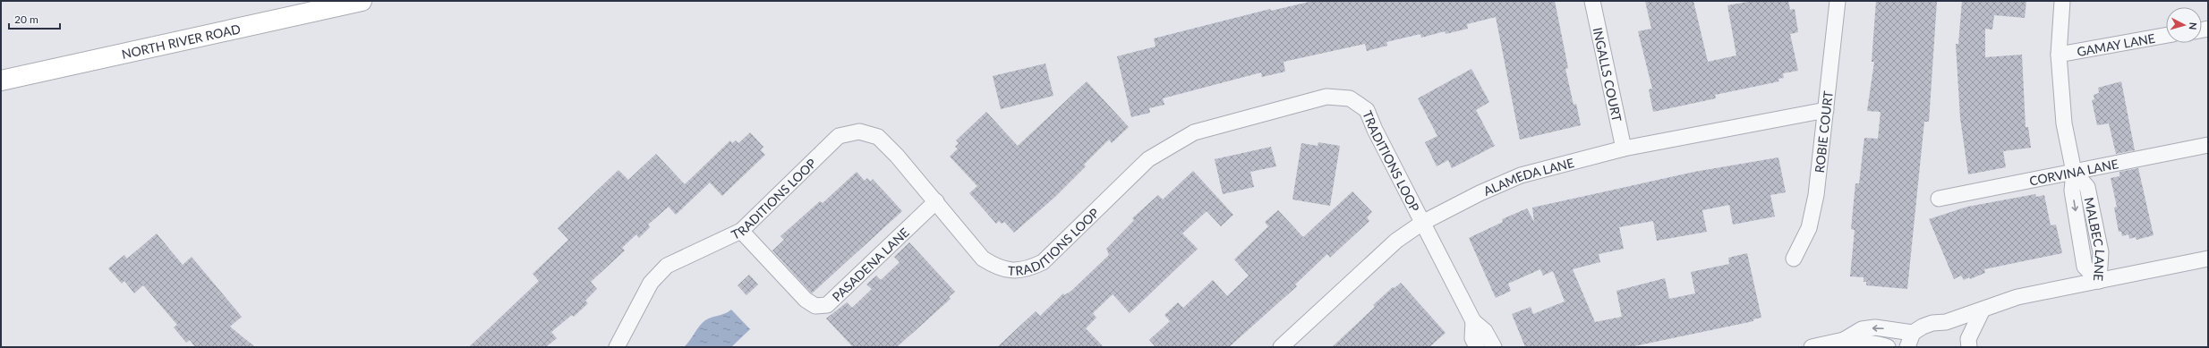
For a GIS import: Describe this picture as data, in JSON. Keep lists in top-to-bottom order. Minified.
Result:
{"streets":{"main road":["NORTH RIVER ROAD"],"street":["GAMAY LANE","INGALLS COURT","ROBIE COURT","TRADITIONS LOOP","CORVINA LANE","ALAMEDA LANE","MALBEC LANE","PASADENA LANE"]},"crossings":[["GAMAY LANE","MALBEC LANE"],["INGALLS COURT","ALAMEDA LANE"],["ROBIE COURT","ALAMEDA LANE"],["TRADITIONS LOOP","ALAMEDA LANE"],["TRADITIONS LOOP","PASADENA LANE"],["CORVINA LANE","MALBEC LANE"]],"scale_bar":"20 m","north":"right"}
